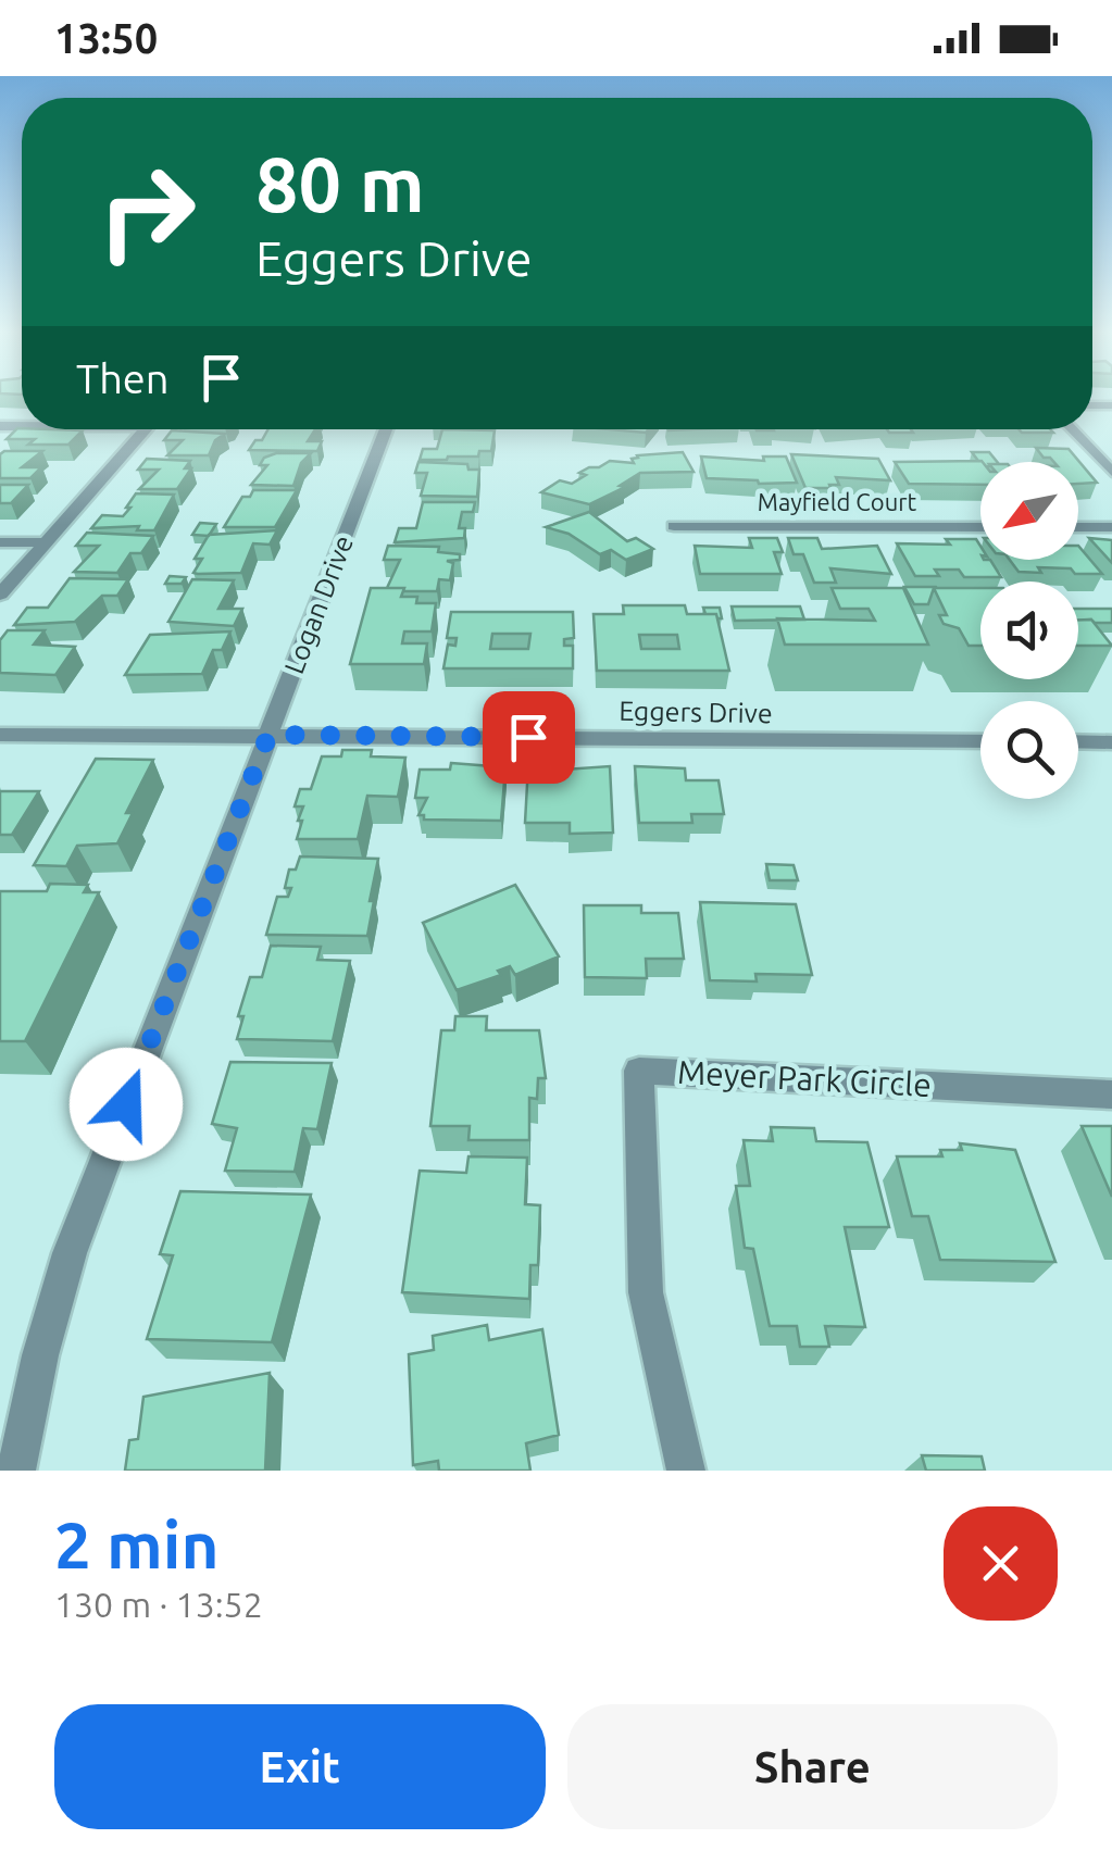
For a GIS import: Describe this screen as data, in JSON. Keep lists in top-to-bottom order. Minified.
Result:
{"streets":{"street":["Mayfield Court","Logan Drive","Eggers Drive","Meyer Park Circle"]},"crossings":[["Logan Drive","Eggers Drive"]],"north":"bottom left","page":{"status":"13:50","turn":["80 m","Eggers Drive"],"then":"Then","heading":["2 min","130 m · 13:52"],"buttons":["Exit","Share"]}}
